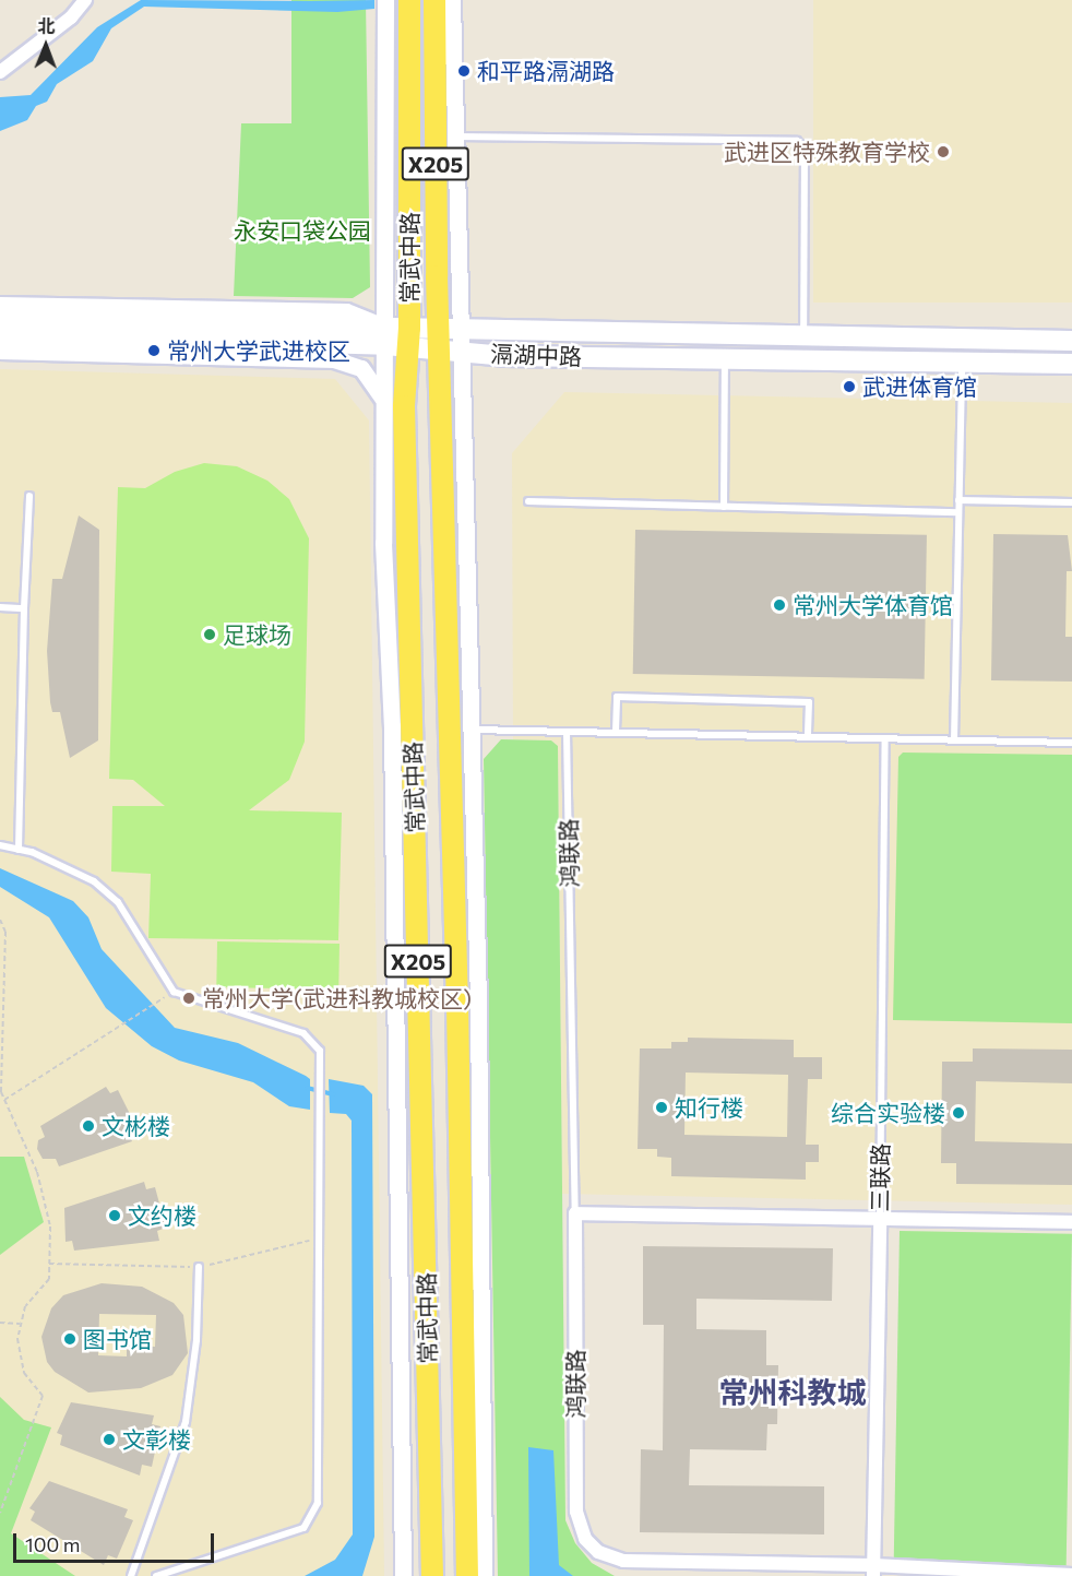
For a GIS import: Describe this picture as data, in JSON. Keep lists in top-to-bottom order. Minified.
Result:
{"streets":{"main road":["X205","常武中路","滆湖中路"],"street":["鸿联路","三联路"]},"crossings":[["常武中路","滆湖中路"],["鸿联路","三联路"]],"districts":["常州科教城"],"parks":["永安口袋公园"],"places":["和平路滆湖路","武进区特殊教育学校","常州大学武进校区","武进体育馆","常州大学体育馆","足球场","常州大学(武进科教城校区)","知行楼","综合实验楼","文彬楼","文约楼","图书馆","文彰楼"],"scale_bar":"100 m","north":"top"}
